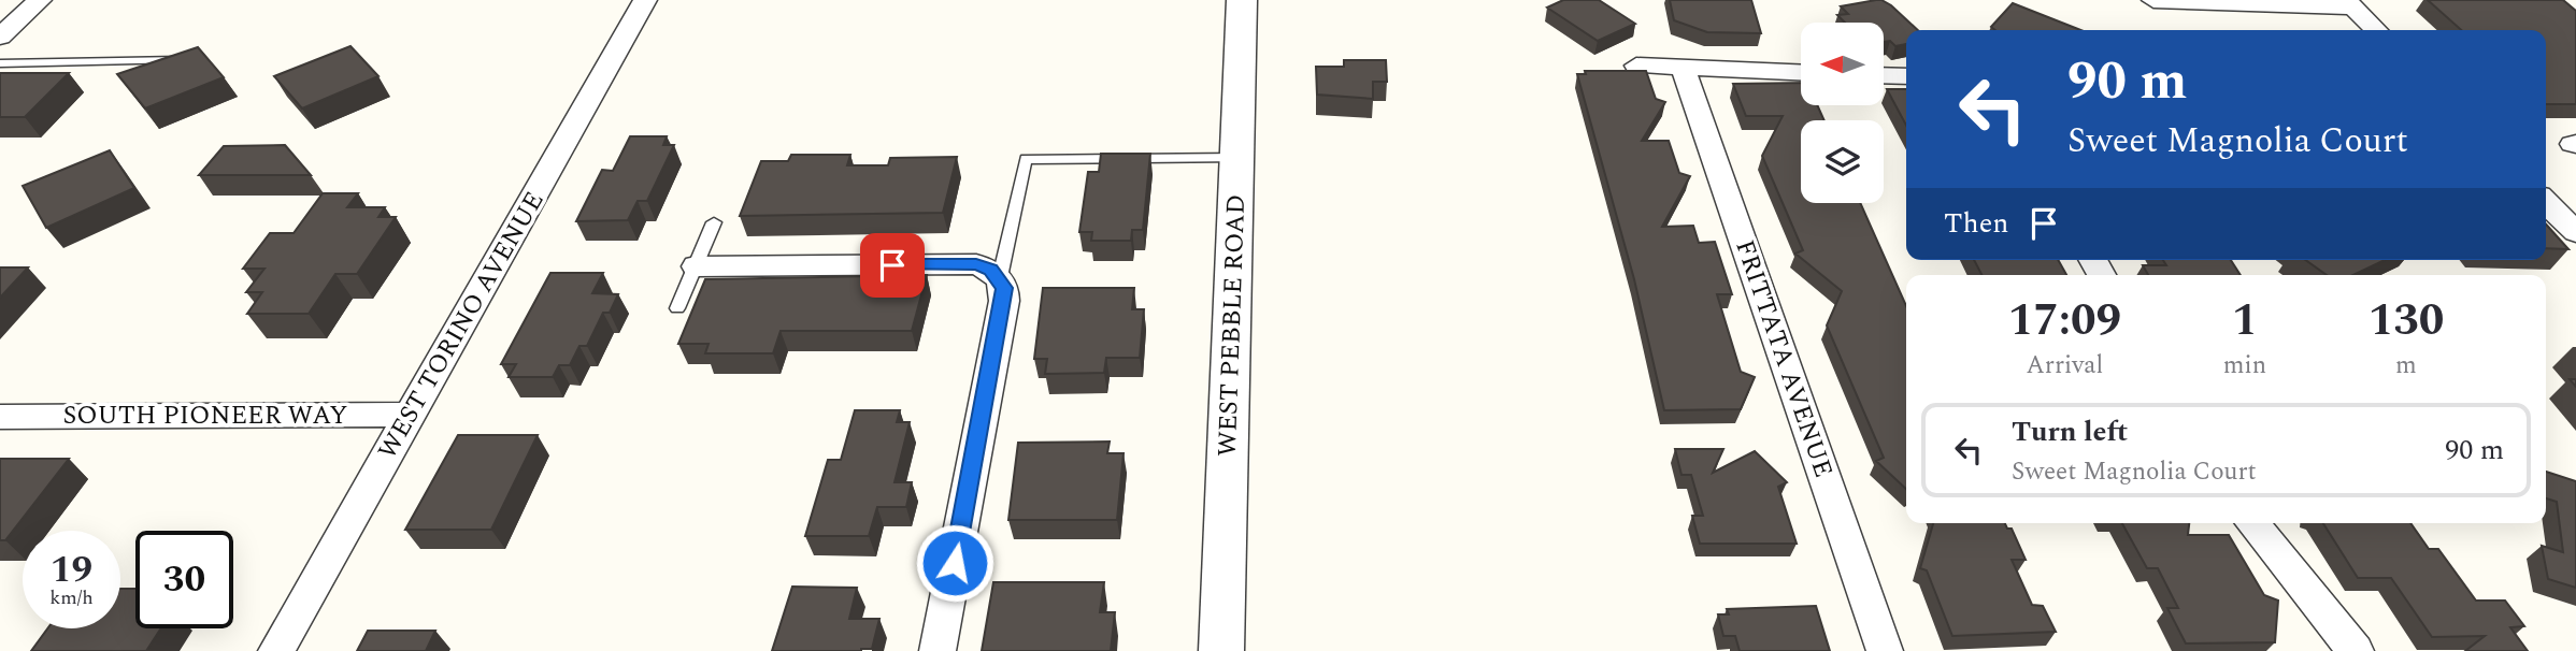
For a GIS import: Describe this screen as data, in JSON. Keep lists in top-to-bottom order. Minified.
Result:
{"streets":{"street":["WEST TORINO AVENUE","WEST PEBBLE ROAD","FRITTATA AVENUE","SOUTH PIONEER WAY"]},"crossings":[["WEST TORINO AVENUE","SOUTH PIONEER WAY"]],"north":"left","page":{"turn":["90 m","Sweet Magnolia Court"],"then":"Then","eta":["17:09","Arrival","1","min","130","m"],"list":[{"name":"Turn left","note":"Sweet Magnolia Court","value":"90 m"}],"speed":"19 km/h","limit":"30"}}
